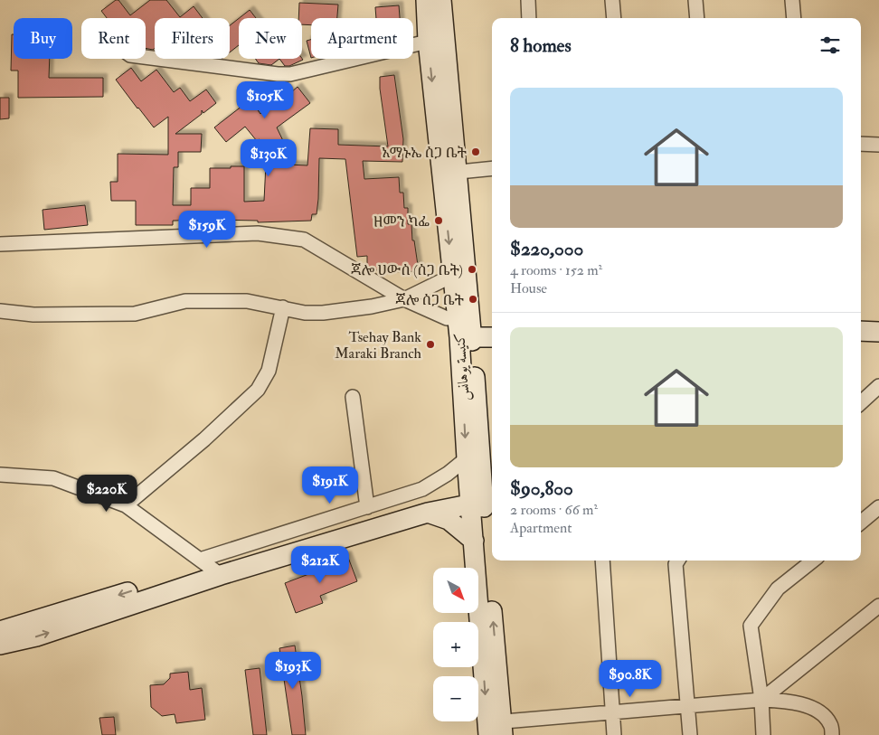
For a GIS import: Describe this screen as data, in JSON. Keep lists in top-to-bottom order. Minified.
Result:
{"streets":{"street":["كنيسة يوهانس"]},"places":["አማኑኤ ስጋ ቤት","ዘመን ካፌ","ጃሎ ሀውስ (ስጋ ቤት)","ጃሎ ስጋ ቤት","Tsehay Bank Maraki Branch"],"north":"bottom right","page":{"chip":["Buy","Rent","Filters","New","Apartment"],"heading":"8 homes","list":[{"name":"$220,000","note":"4 rooms · 152 m² · House"},{"name":"$90,800","note":"2 rooms · 66 m² · Apartment"}],"price":["$105K","$130K","$159K","$191K","$220K","$212K","$193K","$90.8K"],"map_buttons":["+","−"]}}
